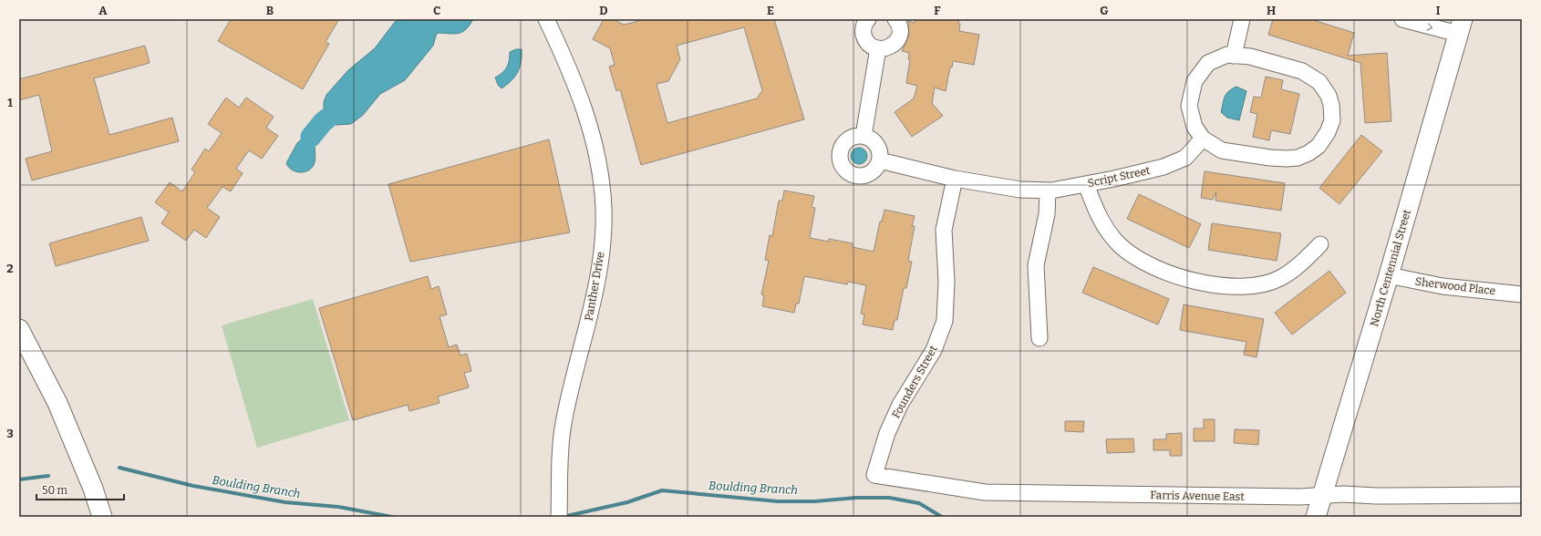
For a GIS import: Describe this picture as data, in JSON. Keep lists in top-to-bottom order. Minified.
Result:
{"streets":{"main road":["North Centennial Street"],"street":["Script Street","Panther Drive","Sherwood Place","Founders Street","Farris Avenue East"]},"crossings":[["Script Street","Founders Street"],["North Centennial Street","Sherwood Place"],["North Centennial Street","Farris Avenue East"],["Founders Street","Farris Avenue East"]],"water":["Boulding Branch"],"scale_bar":"50 m","grid":{"columns":["A","B","C","D","E","F","G","H","I"],"rows":["1","2","3"]}}
